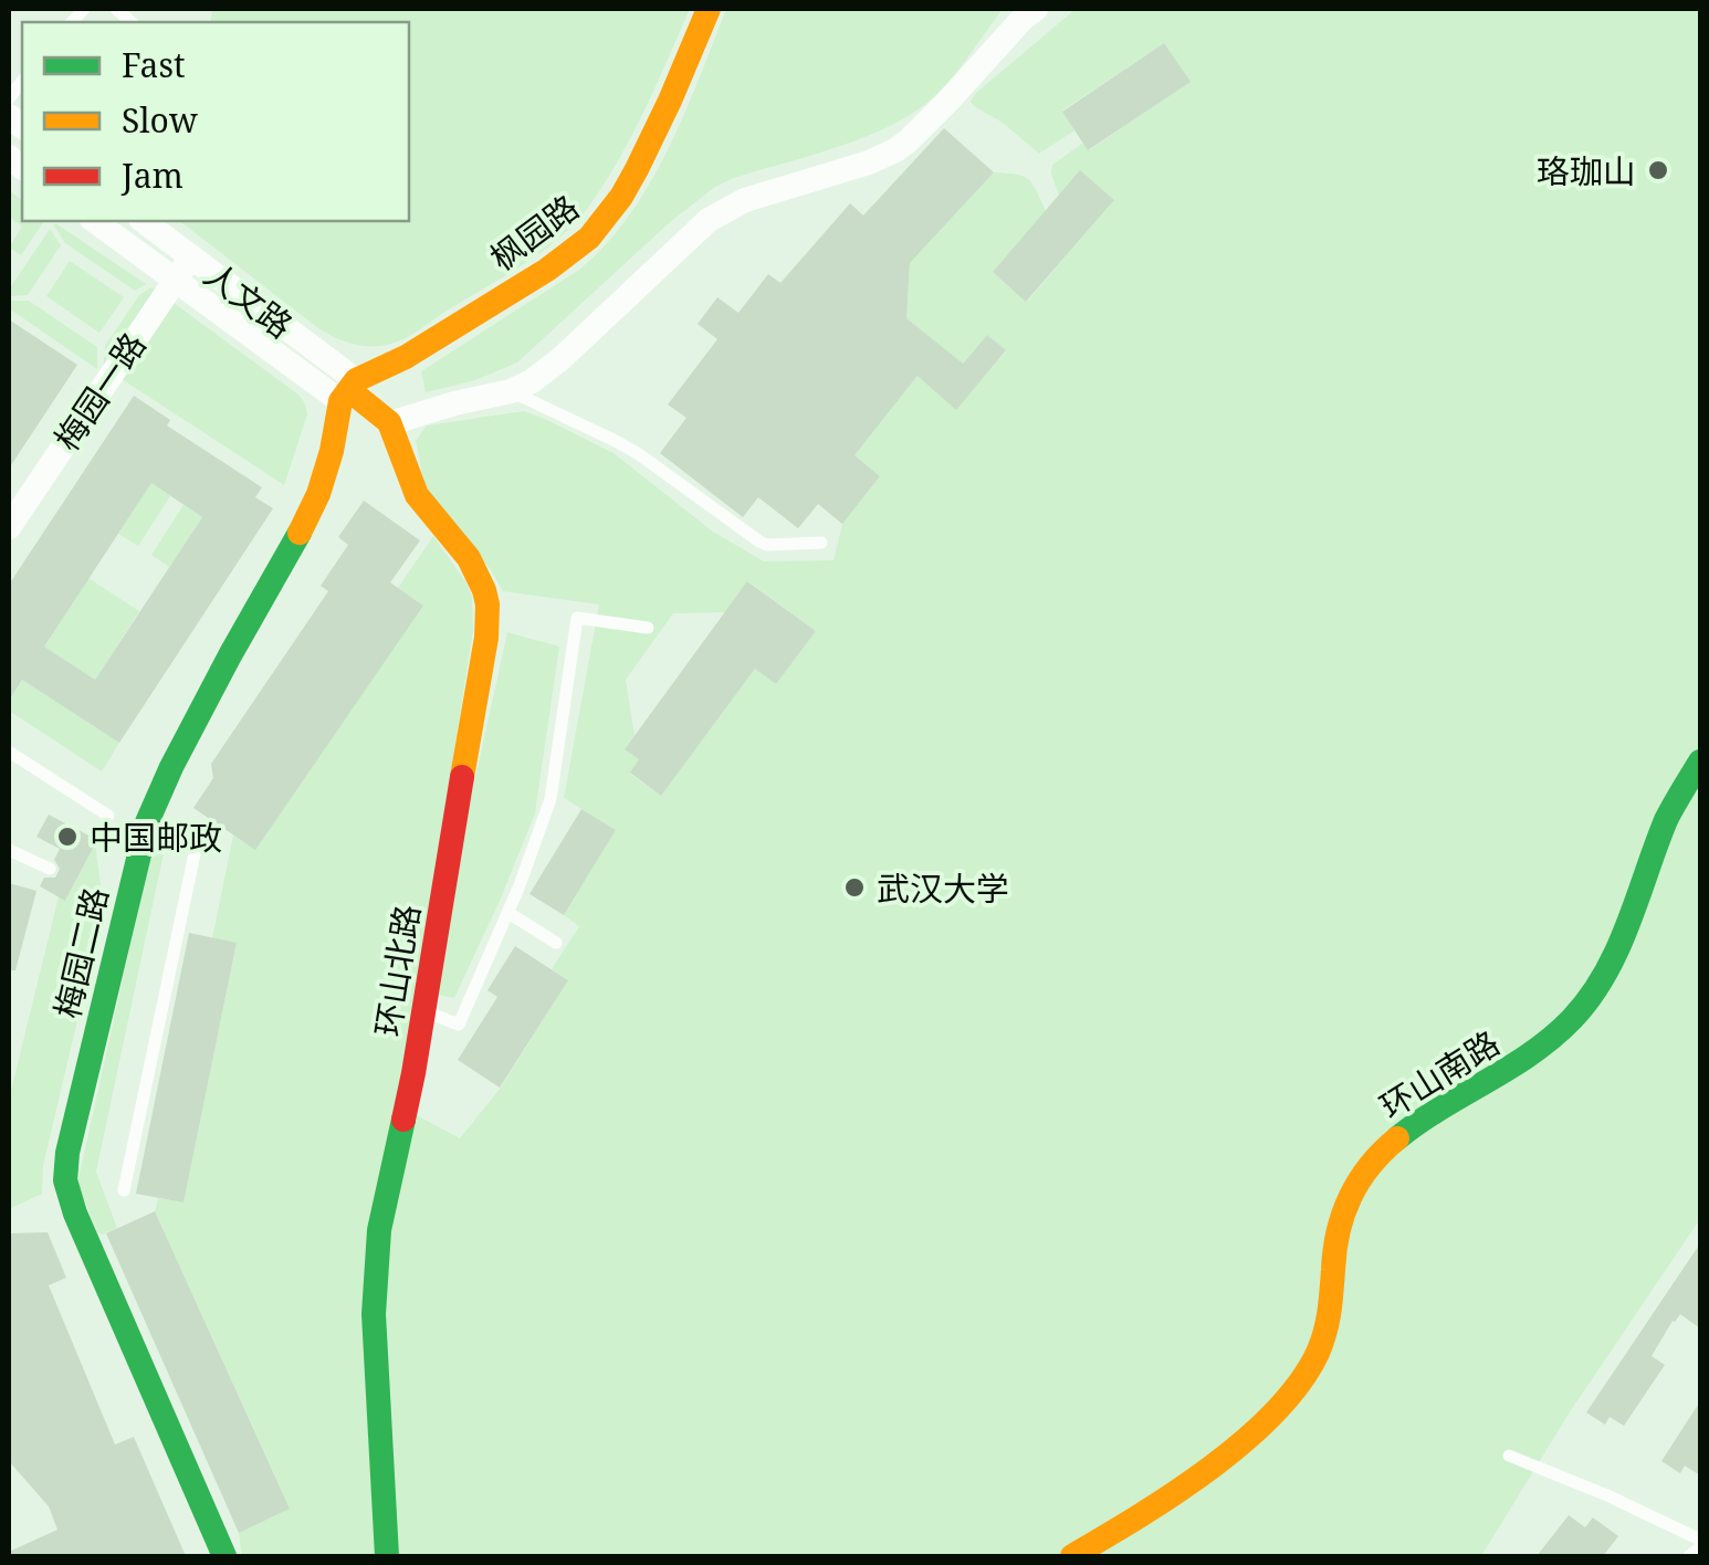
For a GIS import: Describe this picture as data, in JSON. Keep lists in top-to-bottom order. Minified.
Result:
{"streets":{"street":["枫园路","人文路","梅园一路","梅园二路","环山北路","环山南路"]},"crossings":[["枫园路","人文路"],["枫园路","梅园二路"],["人文路","梅园一路"],["人文路","梅园二路"]],"places":["珞珈山","中国邮政","武汉大学"],"legend":["Fast","Slow","Jam"]}
